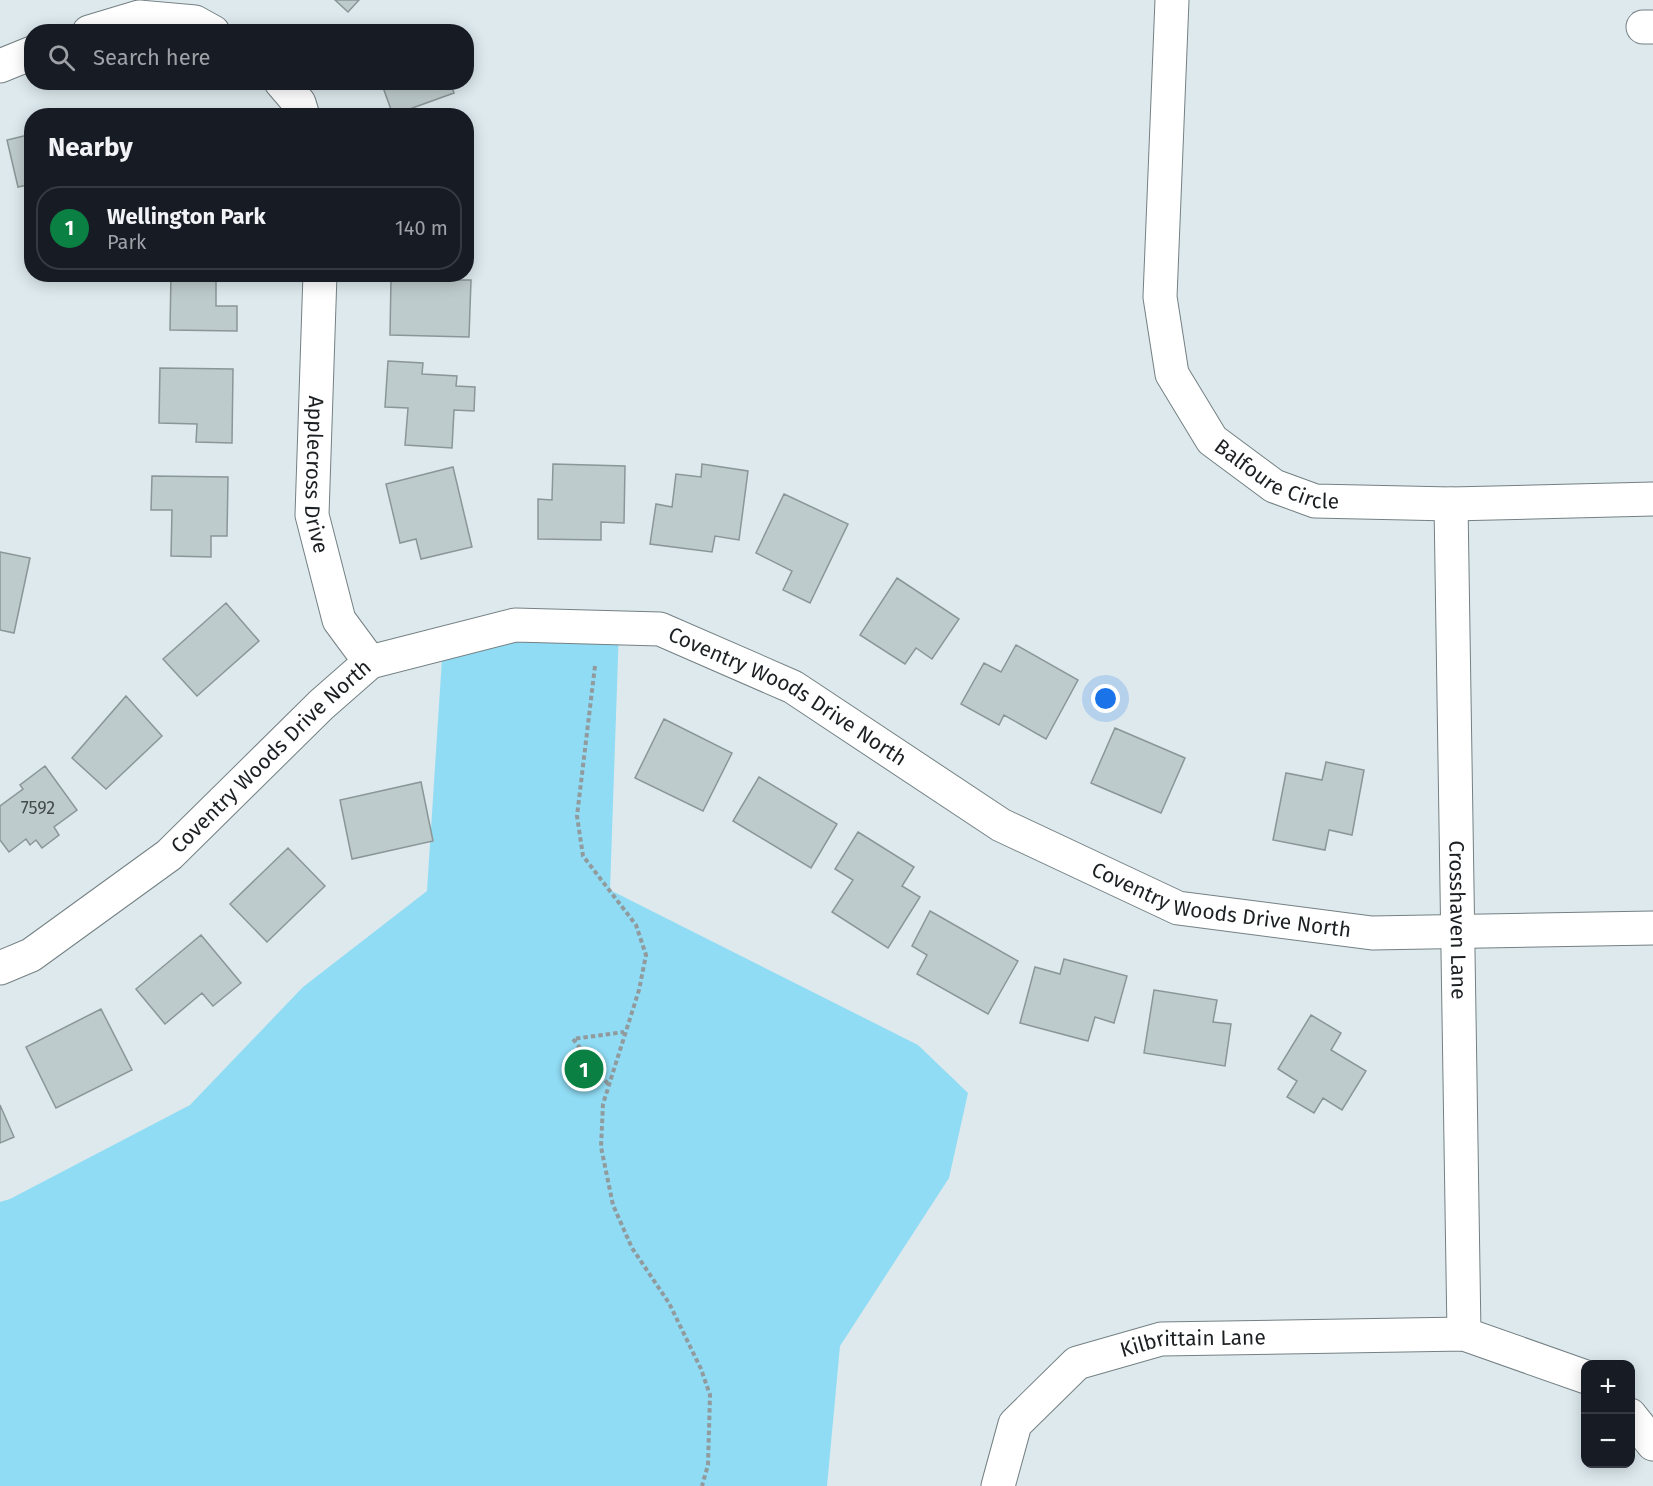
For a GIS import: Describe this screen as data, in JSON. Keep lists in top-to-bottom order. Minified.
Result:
{"streets":{"street":["Balfoure Circle","Applecross Drive","Coventry Woods Drive North","Crosshaven Lane","Kilbrittain Lane"]},"crossings":[["Balfoure Circle","Crosshaven Lane"],["Applecross Drive","Coventry Woods Drive North"],["Coventry Woods Drive North","Crosshaven Lane"],["Crosshaven Lane","Kilbrittain Lane"]],"house_numbers":["7592"],"page":{"search":"Search here","heading":"Nearby","list":[{"mark":"1","name":"Wellington Park","note":"Park","value":"140 m"}],"pins":"1","map_buttons":["+","−"]}}
